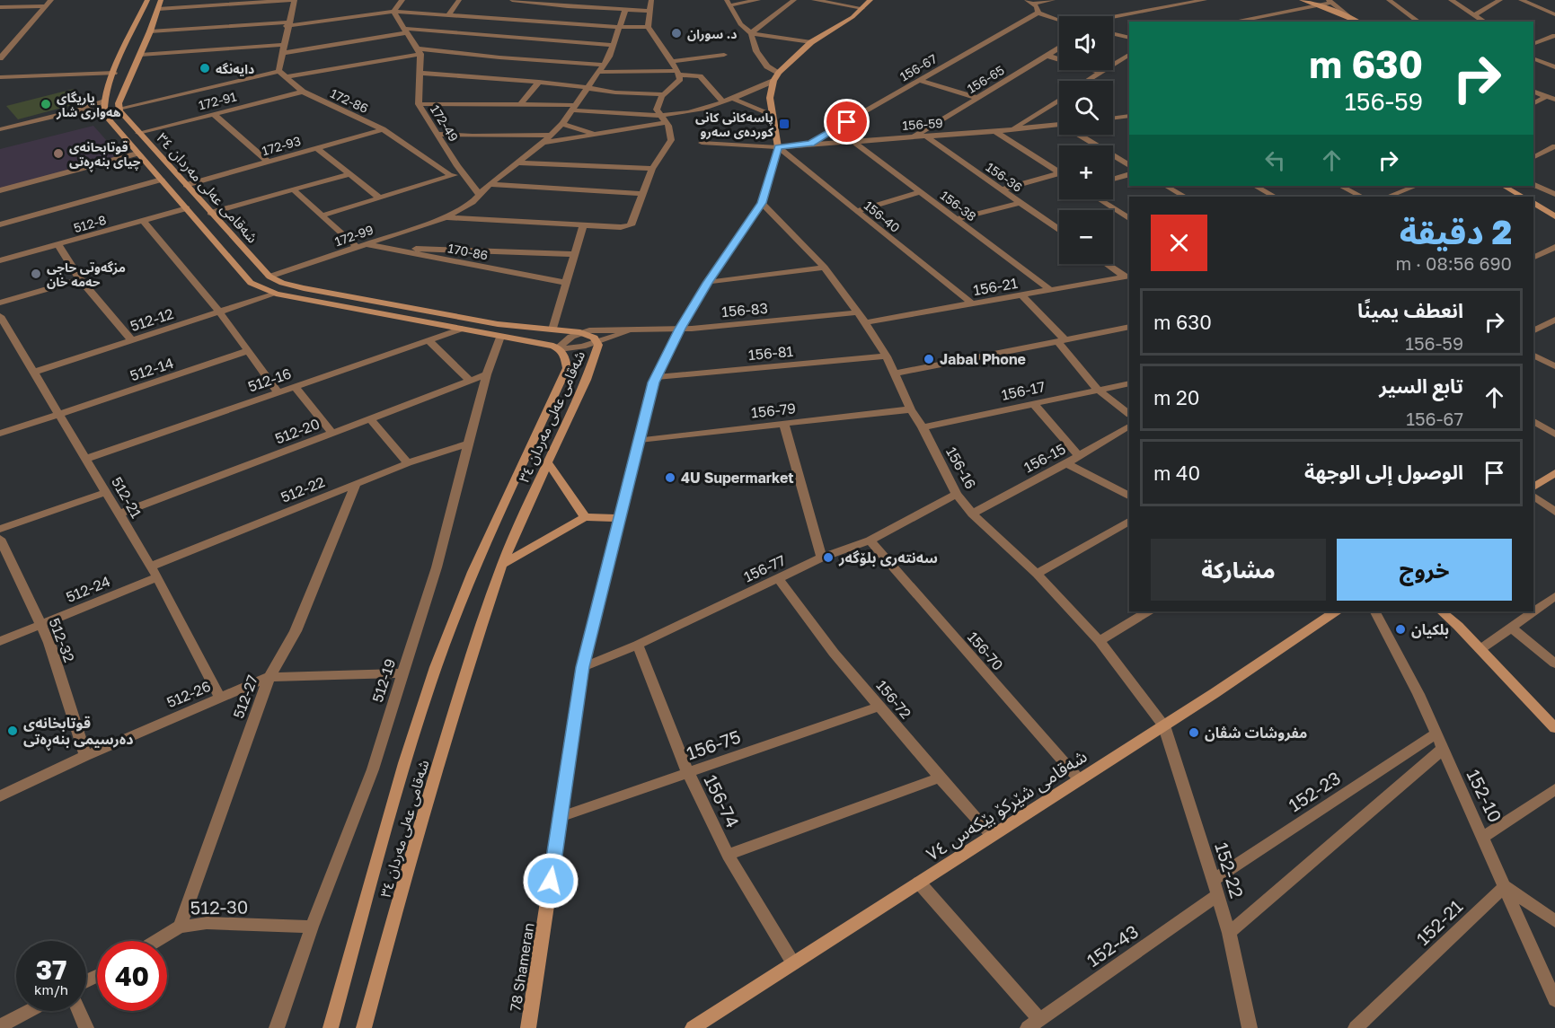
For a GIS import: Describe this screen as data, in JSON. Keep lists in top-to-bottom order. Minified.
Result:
{"streets":{"main road":["شەقامی عەلی مەردان ٣٤","شەقامی شێرکۆ بێکەس ٧٤","78 Shameran"],"street":["156-67","156-65","172-91","172-86","172-49","156-59","172-93","156-36","156-38","156-40","512-8","172-99","170-86","156-21","156-83","512-12","156-81","512-14","512-16","156-17","156-79","512-20","156-15","156-16","512-22","512-21","156-77","512-24","512-32","156-70","512-19","512-26","512-27","156-72","156-75","152-23","152-10","156-74","152-22","512-30","152-21","152-43"]},"crossings":[["156-67","156-59"],["156-65","156-59"],["172-91","172-86"],["172-91","شەقامی عەلی مەردان ٣٤"],["172-86","172-93"],["156-59","156-36"],["156-59","156-38"],["156-59","156-40"],["156-59","78 Shameran"],["172-93","شەقامی عەلی مەردان ٣٤"],["شەقامی عەلی مەردان ٣٤","512-8"],["شەقامی عەلی مەردان ٣٤","172-99"],["شەقامی عەلی مەردان ٣٤","156-83"],["شەقامی عەلی مەردان ٣٤","512-12"],["شەقامی عەلی مەردان ٣٤","512-16"],["شەقامی عەلی مەردان ٣٤","512-19"],["156-38","156-21"],["156-40","156-21"],["156-40","78 Shameran"],["172-99","170-86"],["156-21","156-16"],["156-83","156-16"],["156-83","78 Shameran"],["512-12","512-21"],["156-81","156-16"],["156-81","78 Shameran"],["512-14","512-21"],["512-16","512-21"],["156-17","156-16"],["156-79","156-16"],["156-79","78 Shameran"],["512-20","512-21"],["512-20","512-19"],["156-15","156-16"],["156-16","156-77"],["156-16","شەقامی شێرکۆ بێکەس ٧٤"],["156-16","152-22"],["156-16","78 Shameran"],["512-22","512-21"],["512-22","512-19"],["512-22","512-27"],["512-21","512-24"],["512-21","512-26"],["156-77","156-70"],["156-77","156-72"],["156-77","156-74"],["156-77","78 Shameran"],["512-24","512-32"],["512-32","512-26"],["156-70","شەقامی شێرکۆ بێکەس ٧٤"],["512-19","512-26"],["512-19","512-30"],["512-26","512-27"],["512-27","512-30"],["156-72","156-75"],["156-72","شەقامی شێرکۆ بێکەس ٧٤"],["156-75","156-74"],["156-75","78 Shameran"],["152-23","152-10"],["152-23","152-22"],["152-10","152-21"],["156-74","شەقامی شێرکۆ بێکەس ٧٤"],["شەقامی شێرکۆ بێکەس ٧٤","152-22"],["152-22","152-43"]],"places":{"other":["د. سوران","دایەنگە","یاریگای هەواری شار","قوتابحانەی چیای بنەڕەتی","مزگەوتی حاجی حەمە خان","Jabal Phone","4U Supermarket","سەنتەری بلۆگەر","بلكيان","قوتابخانەی دەرسیمی بنەڕەتی","مفروشات شڤان"],"transit":["پاسەکانی کانی کوردەی سەرو"]},"page":{"map_buttons":["+","−"],"turn":["630 m","156-59"],"heading":["2 دقيقة","690 m · 08:56"],"list":[{"name":"انعطف يمينًا","note":"156-59","value":"630 m"},{"name":"تابع السير","note":"156-67","value":"20 m"},{"name":"الوصول إلى الوجهة","value":"40 m"}],"buttons":["خروج","مشاركة"],"speed":"37 km/h","limit":"40"}}
